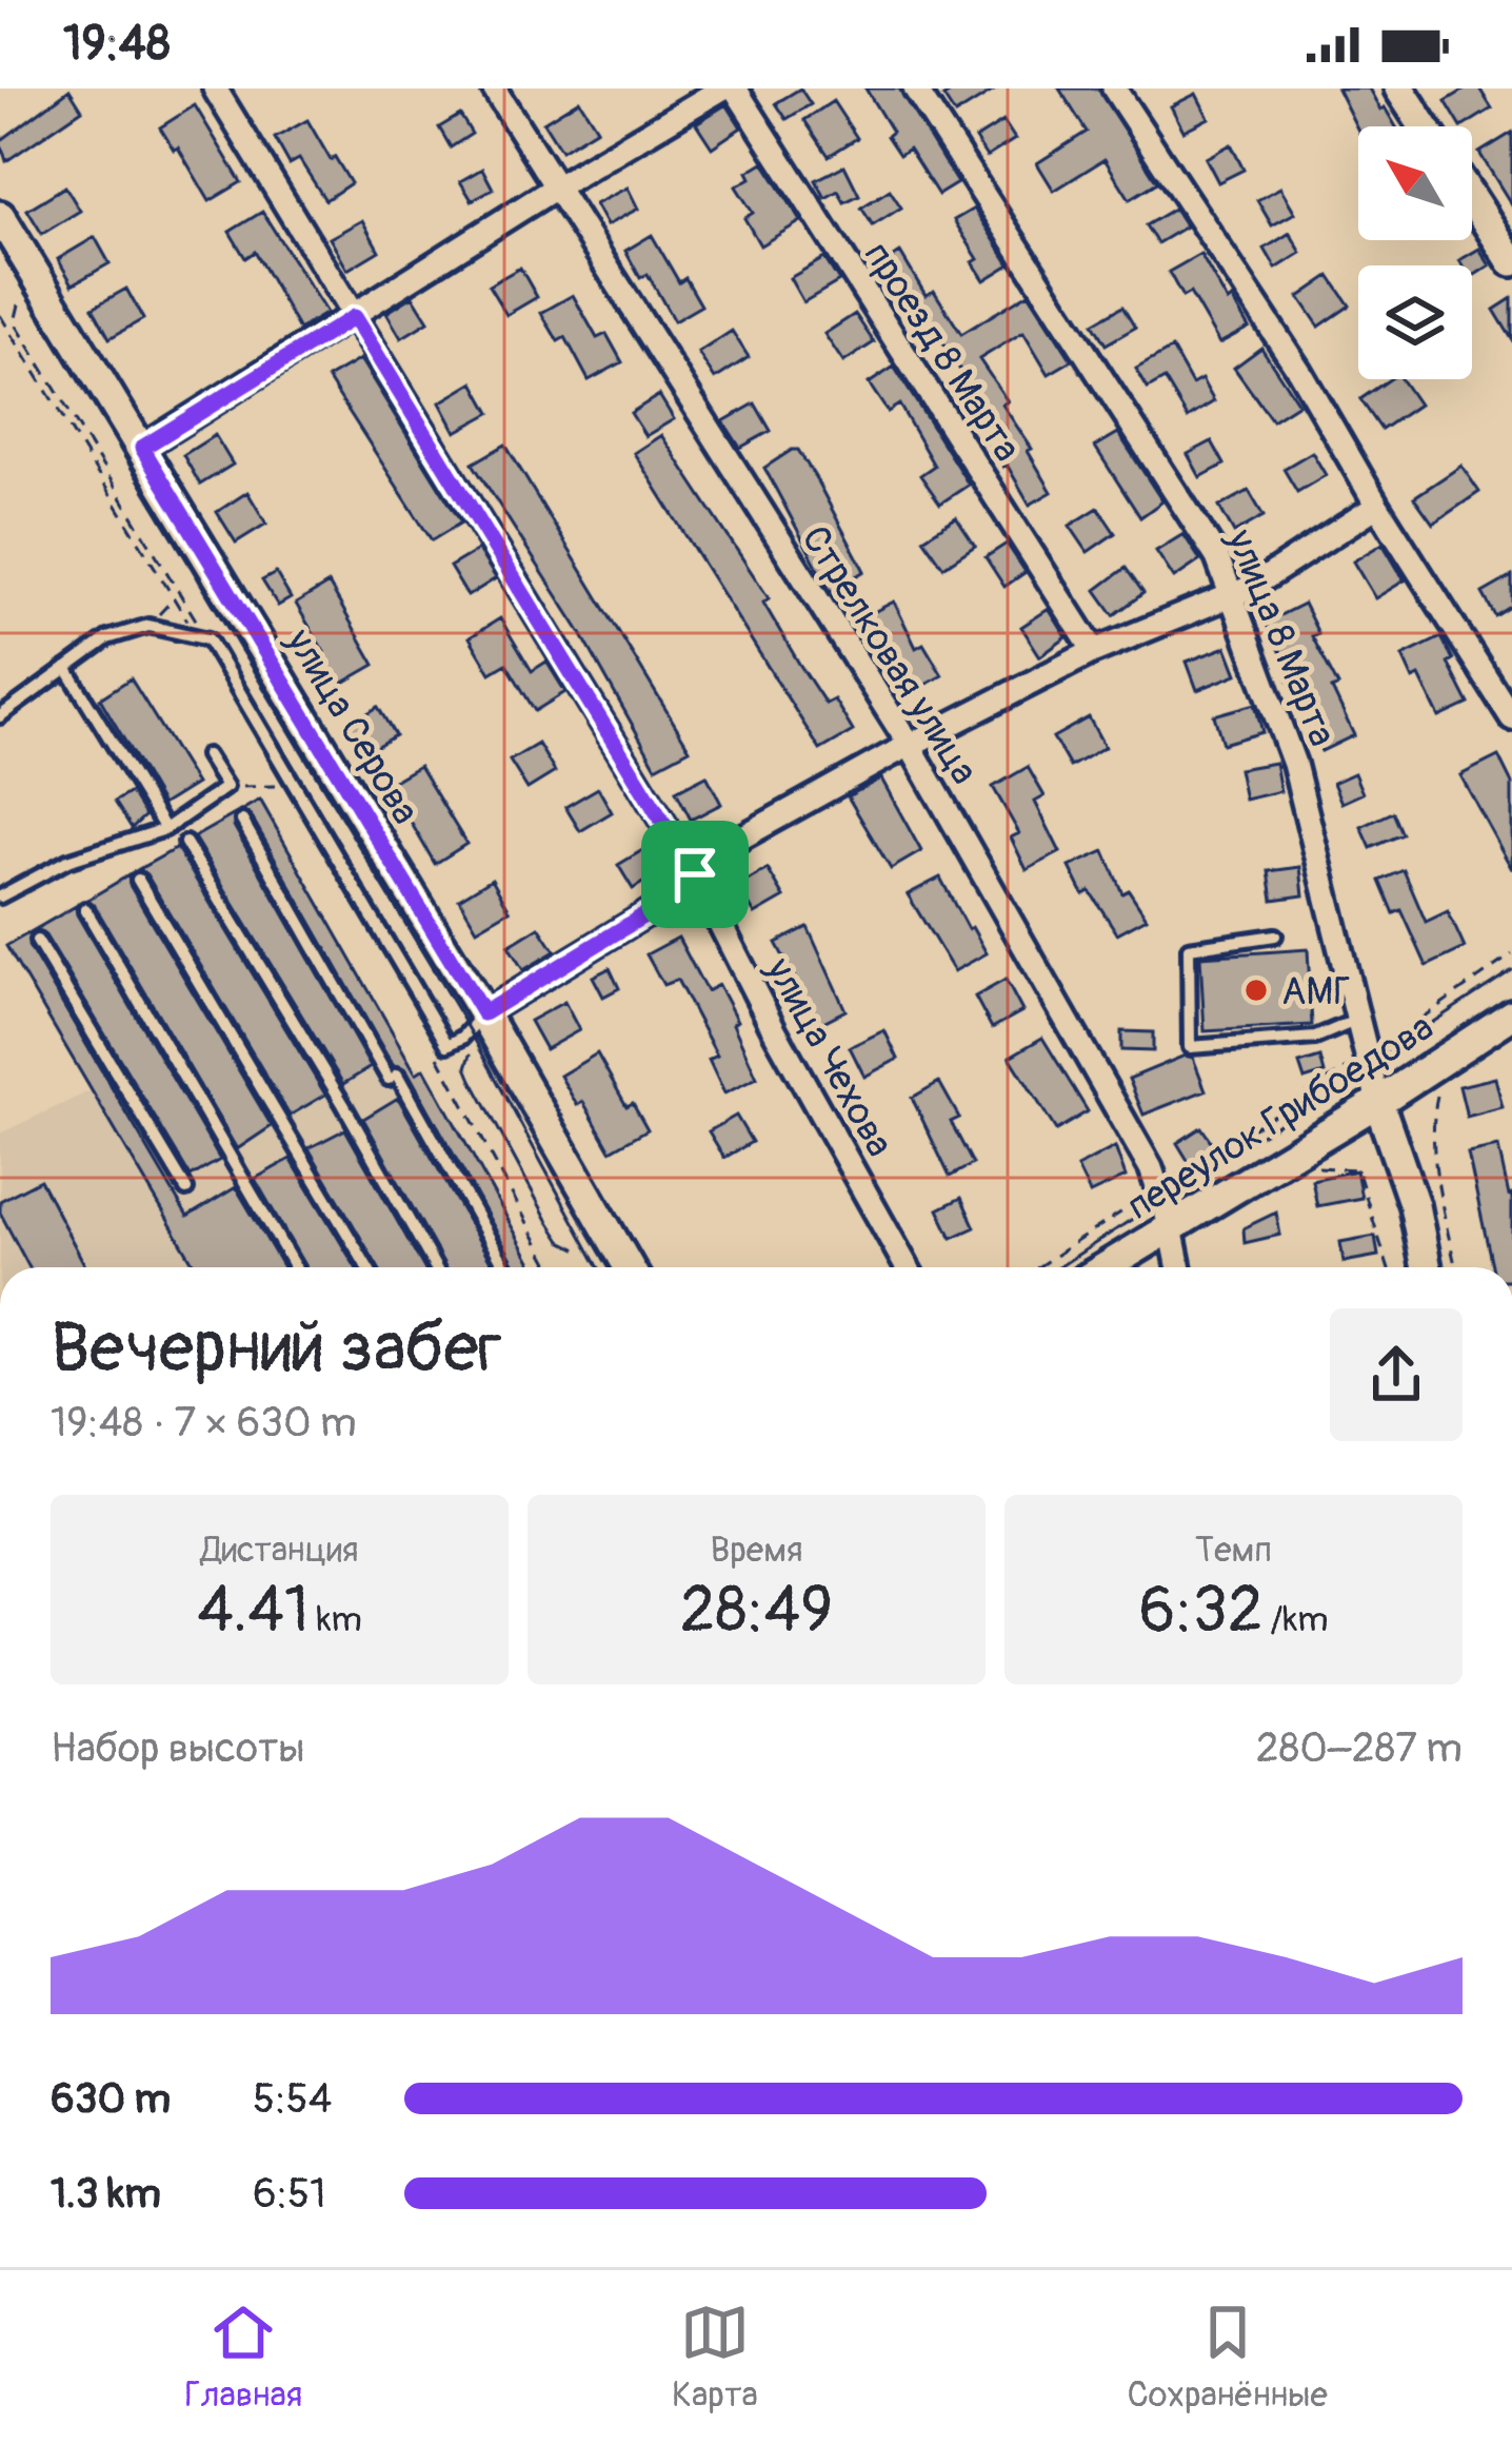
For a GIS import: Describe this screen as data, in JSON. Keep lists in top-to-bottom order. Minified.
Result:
{"streets":{"street":["проезд 8 Марта","улица 8 Марта","Стрелковая улица","улица Серова","улица Чехова","переулок Грибоедова"]},"crossings":[["улица 8 Марта","переулок Грибоедова"],["Стрелковая улица","переулок Грибоедова"]],"places":["АМГ"],"north":"top left","page":{"status":"19:48","heading":["Вечерний забег","19:48 · 7 × 630 m"],"stats":[["Дистанция","4.41 km"],["Время","28:49"],["Темп","6:32 /km"]],"chart":["Набор высоты","280–287 m"],"list":[{"name":"630 m","note":"5:54"},{"name":"1.3 km","note":"6:51"}],"tabs":["Главная","Карта","Сохранённые"]}}
